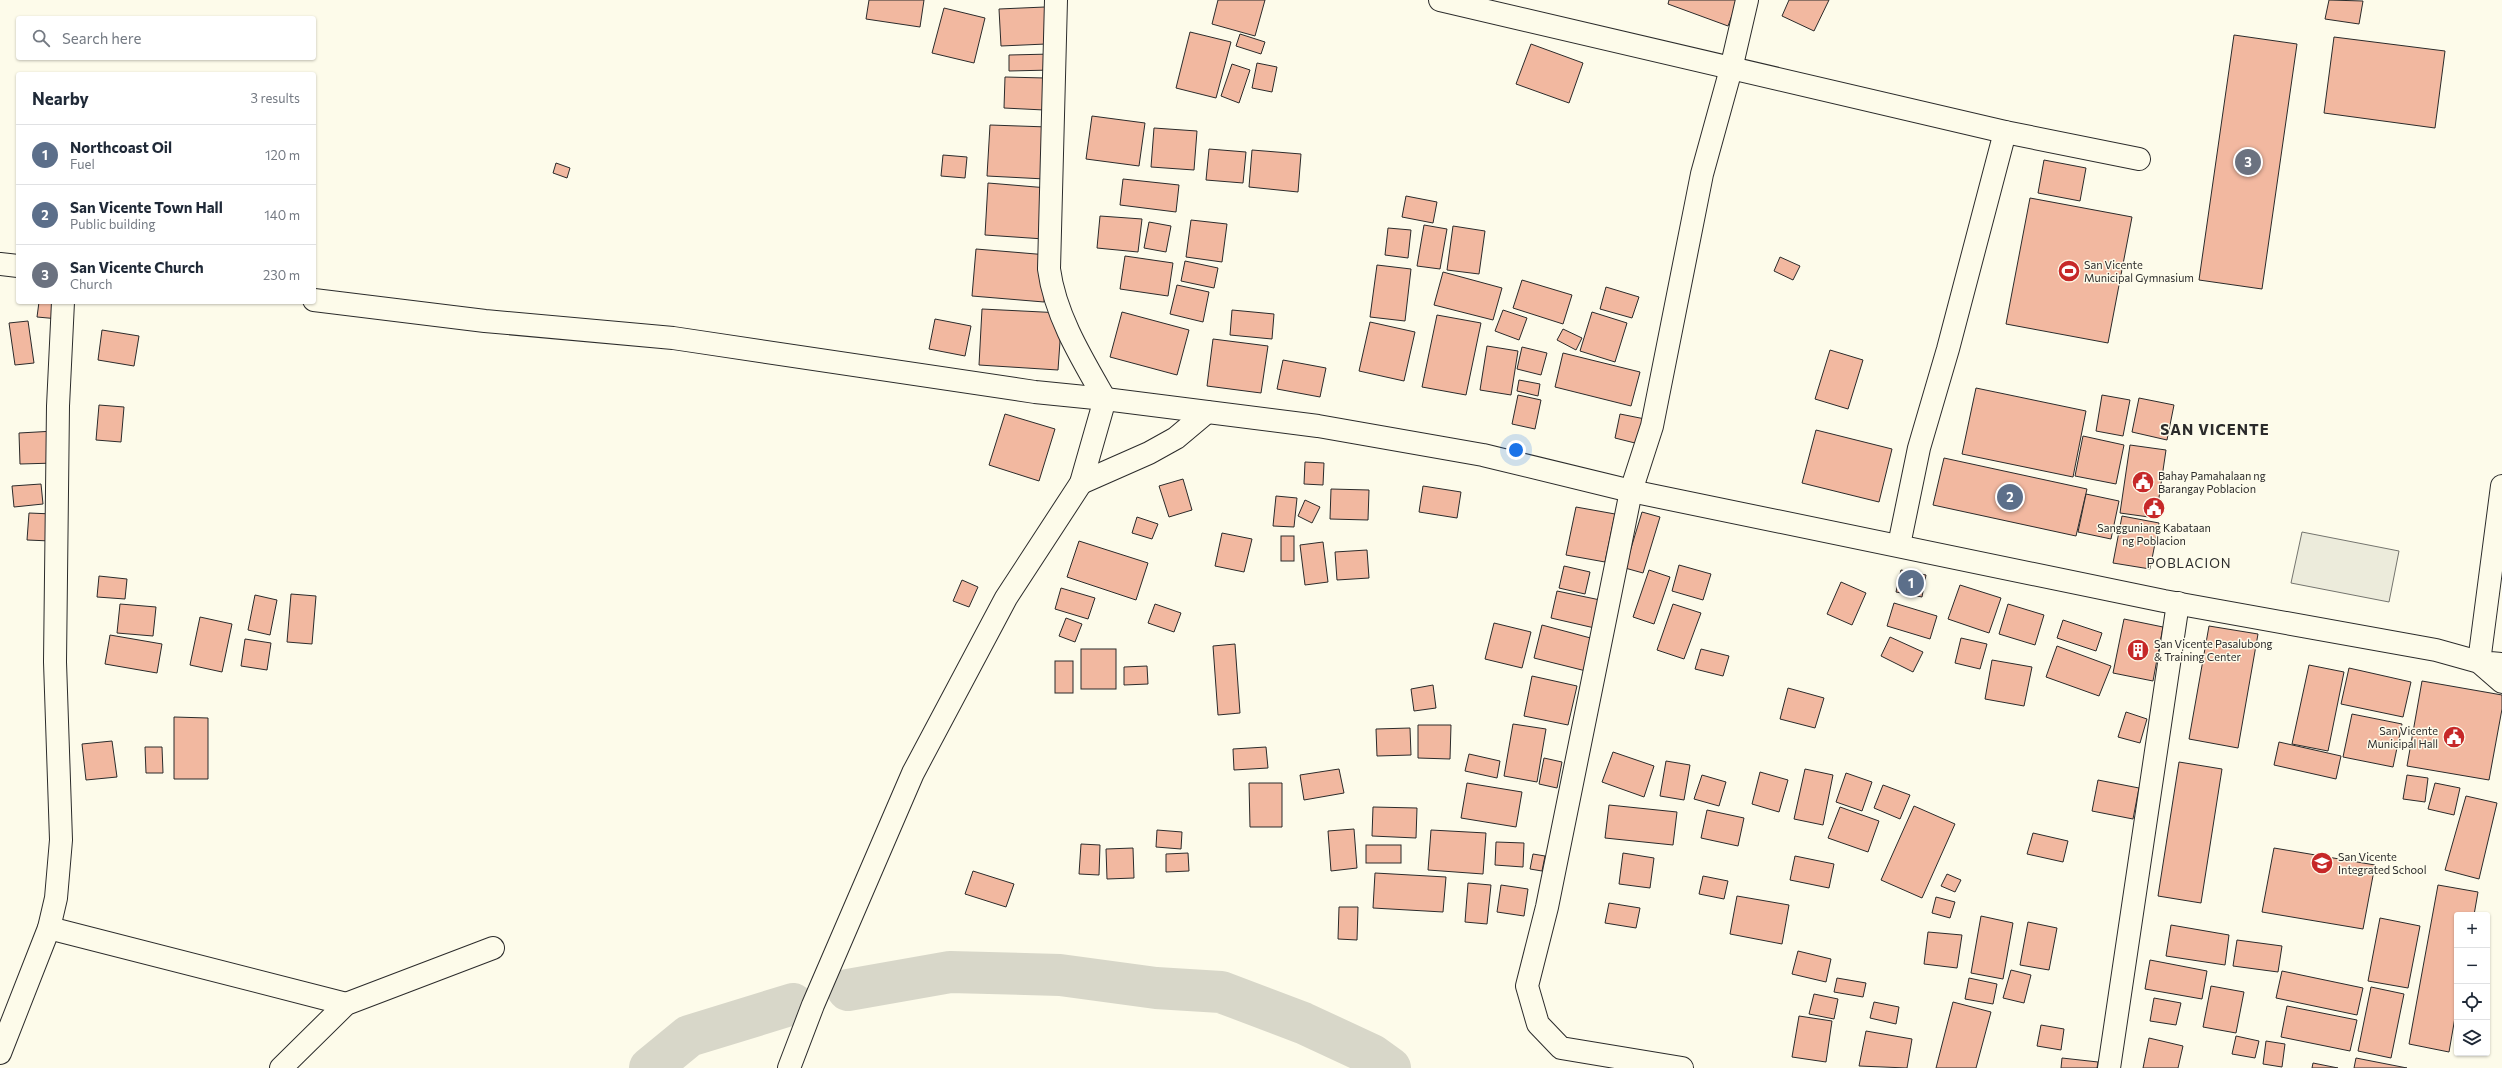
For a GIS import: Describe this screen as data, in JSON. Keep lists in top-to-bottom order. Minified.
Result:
{"districts":["SAN VICENTE","POBLACION"],"places":{"sports":["San Vicente Municipal Gymnasium"],"public building":["Bahay Pamahalaan ng Barangay Poblacion","Sangguniang Kabataan ng Poblacion","San Vicente Municipal Hall"],"building":["San Vicente Pasalubong & Training Center"],"school or university":["San Vicente Integrated School"]},"page":{"search":"Search here","heading":["Nearby","3 results"],"list":[{"mark":"1","name":"Northcoast Oil","note":"Fuel","value":"120 m"},{"mark":"2","name":"San Vicente Town Hall","note":"Public building","value":"140 m"},{"mark":"3","name":"San Vicente Church","note":"Church","value":"230 m"}],"pins":["3","2","1"],"map_buttons":["+","−"]}}
